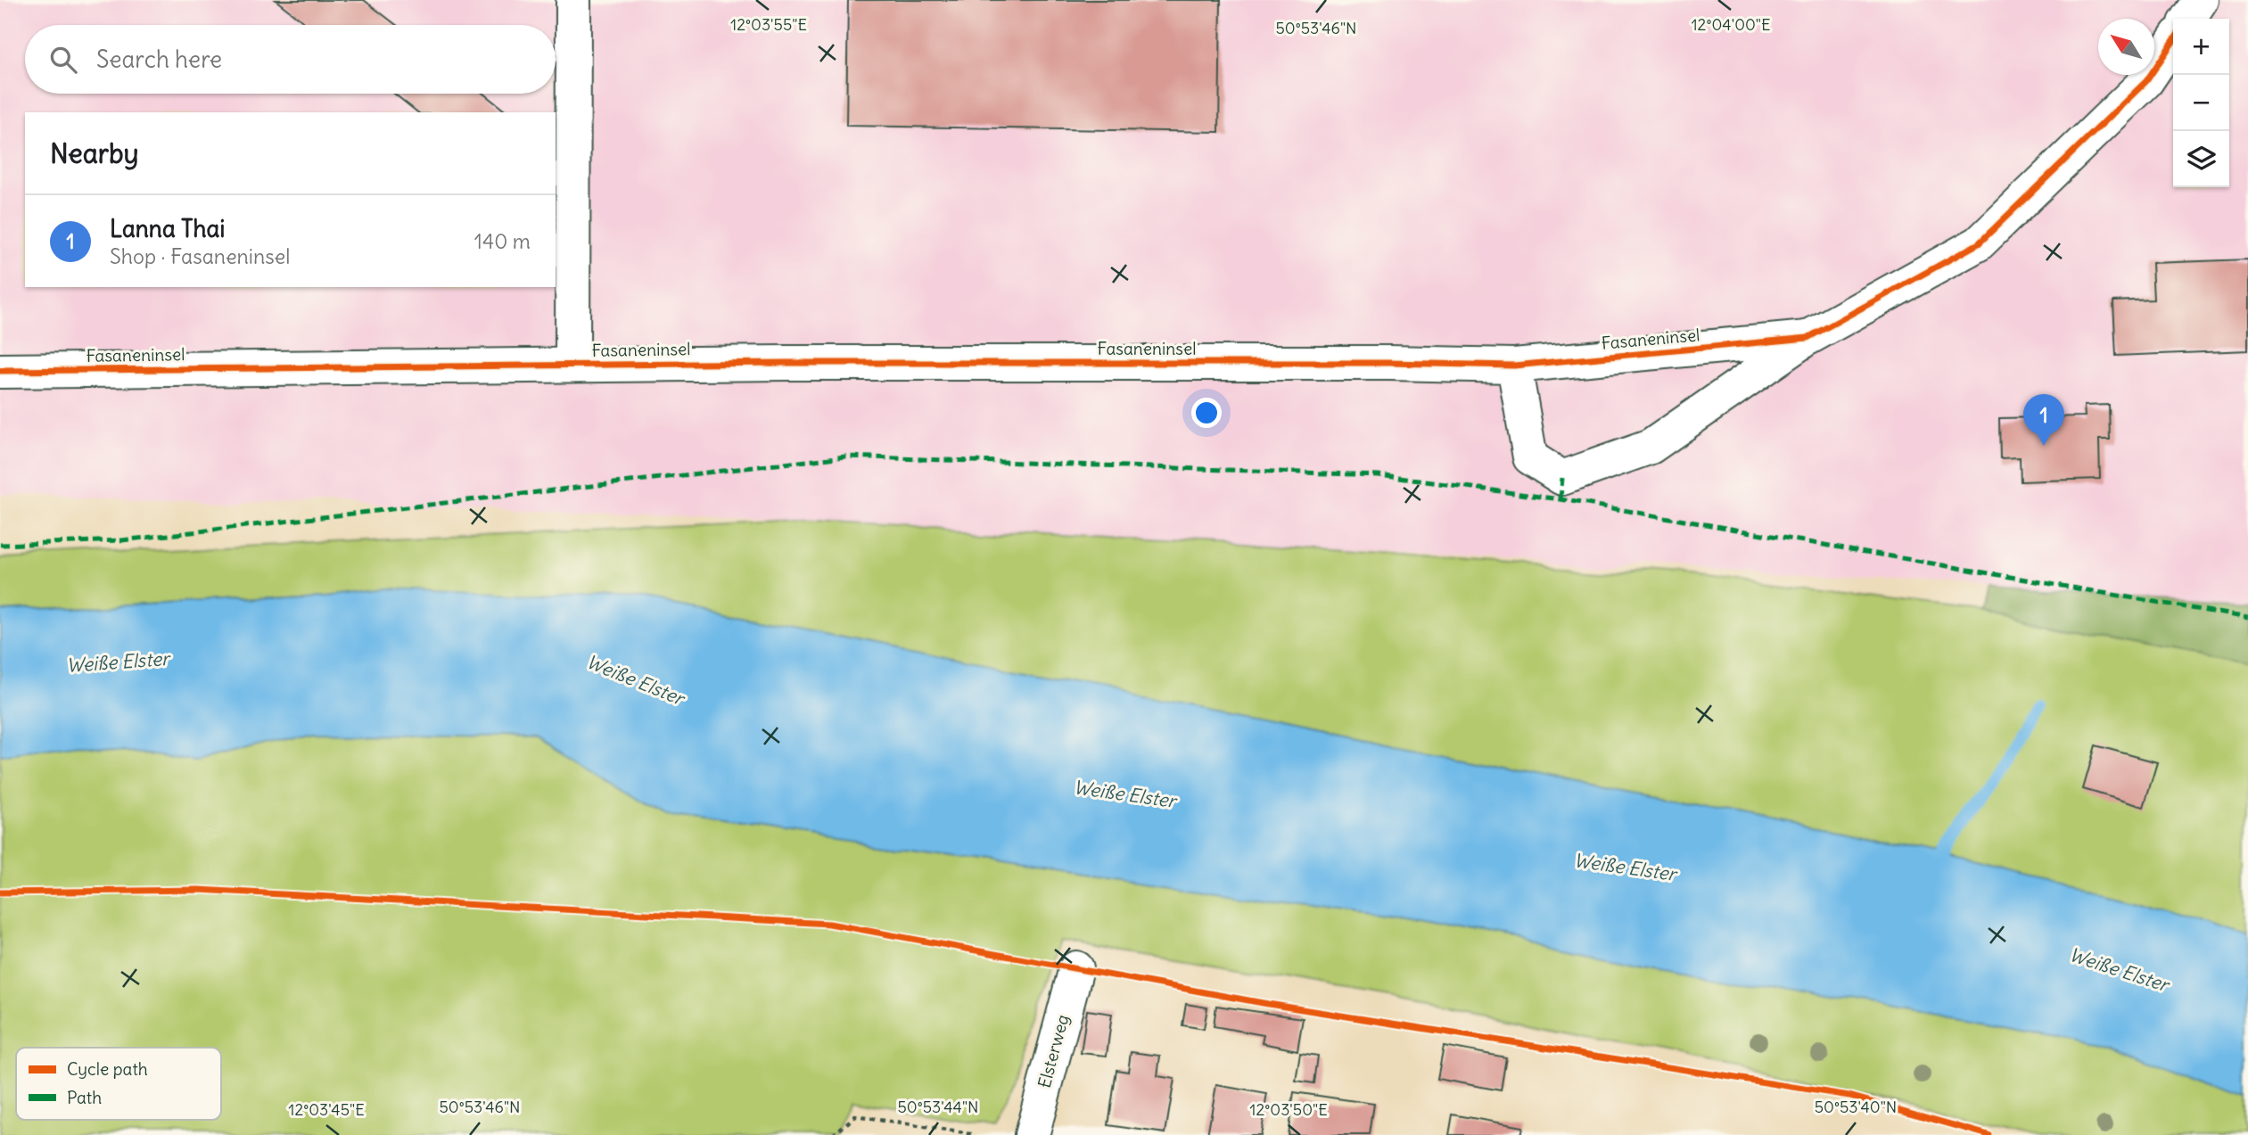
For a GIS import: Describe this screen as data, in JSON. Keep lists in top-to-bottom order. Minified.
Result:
{"streets":{"street":["Fasaneninsel","Elsterweg"]},"water":["Weiße Elster"],"legend":["Cycle path","Path"],"north":"top left","page":{"map_buttons":["+","−"],"search":"Search here","heading":"Nearby","list":[{"mark":"1","name":"Lanna Thai","note":"Shop · Fasaneninsel","value":"140 m"}],"pins":"1"},"coordinates":["12°03'55\"E","12°04'00\"E","50°53'46\"N","50°53'44\"N","50°53'40\"N","12°03'45\"E","12°03'50\"E"]}
